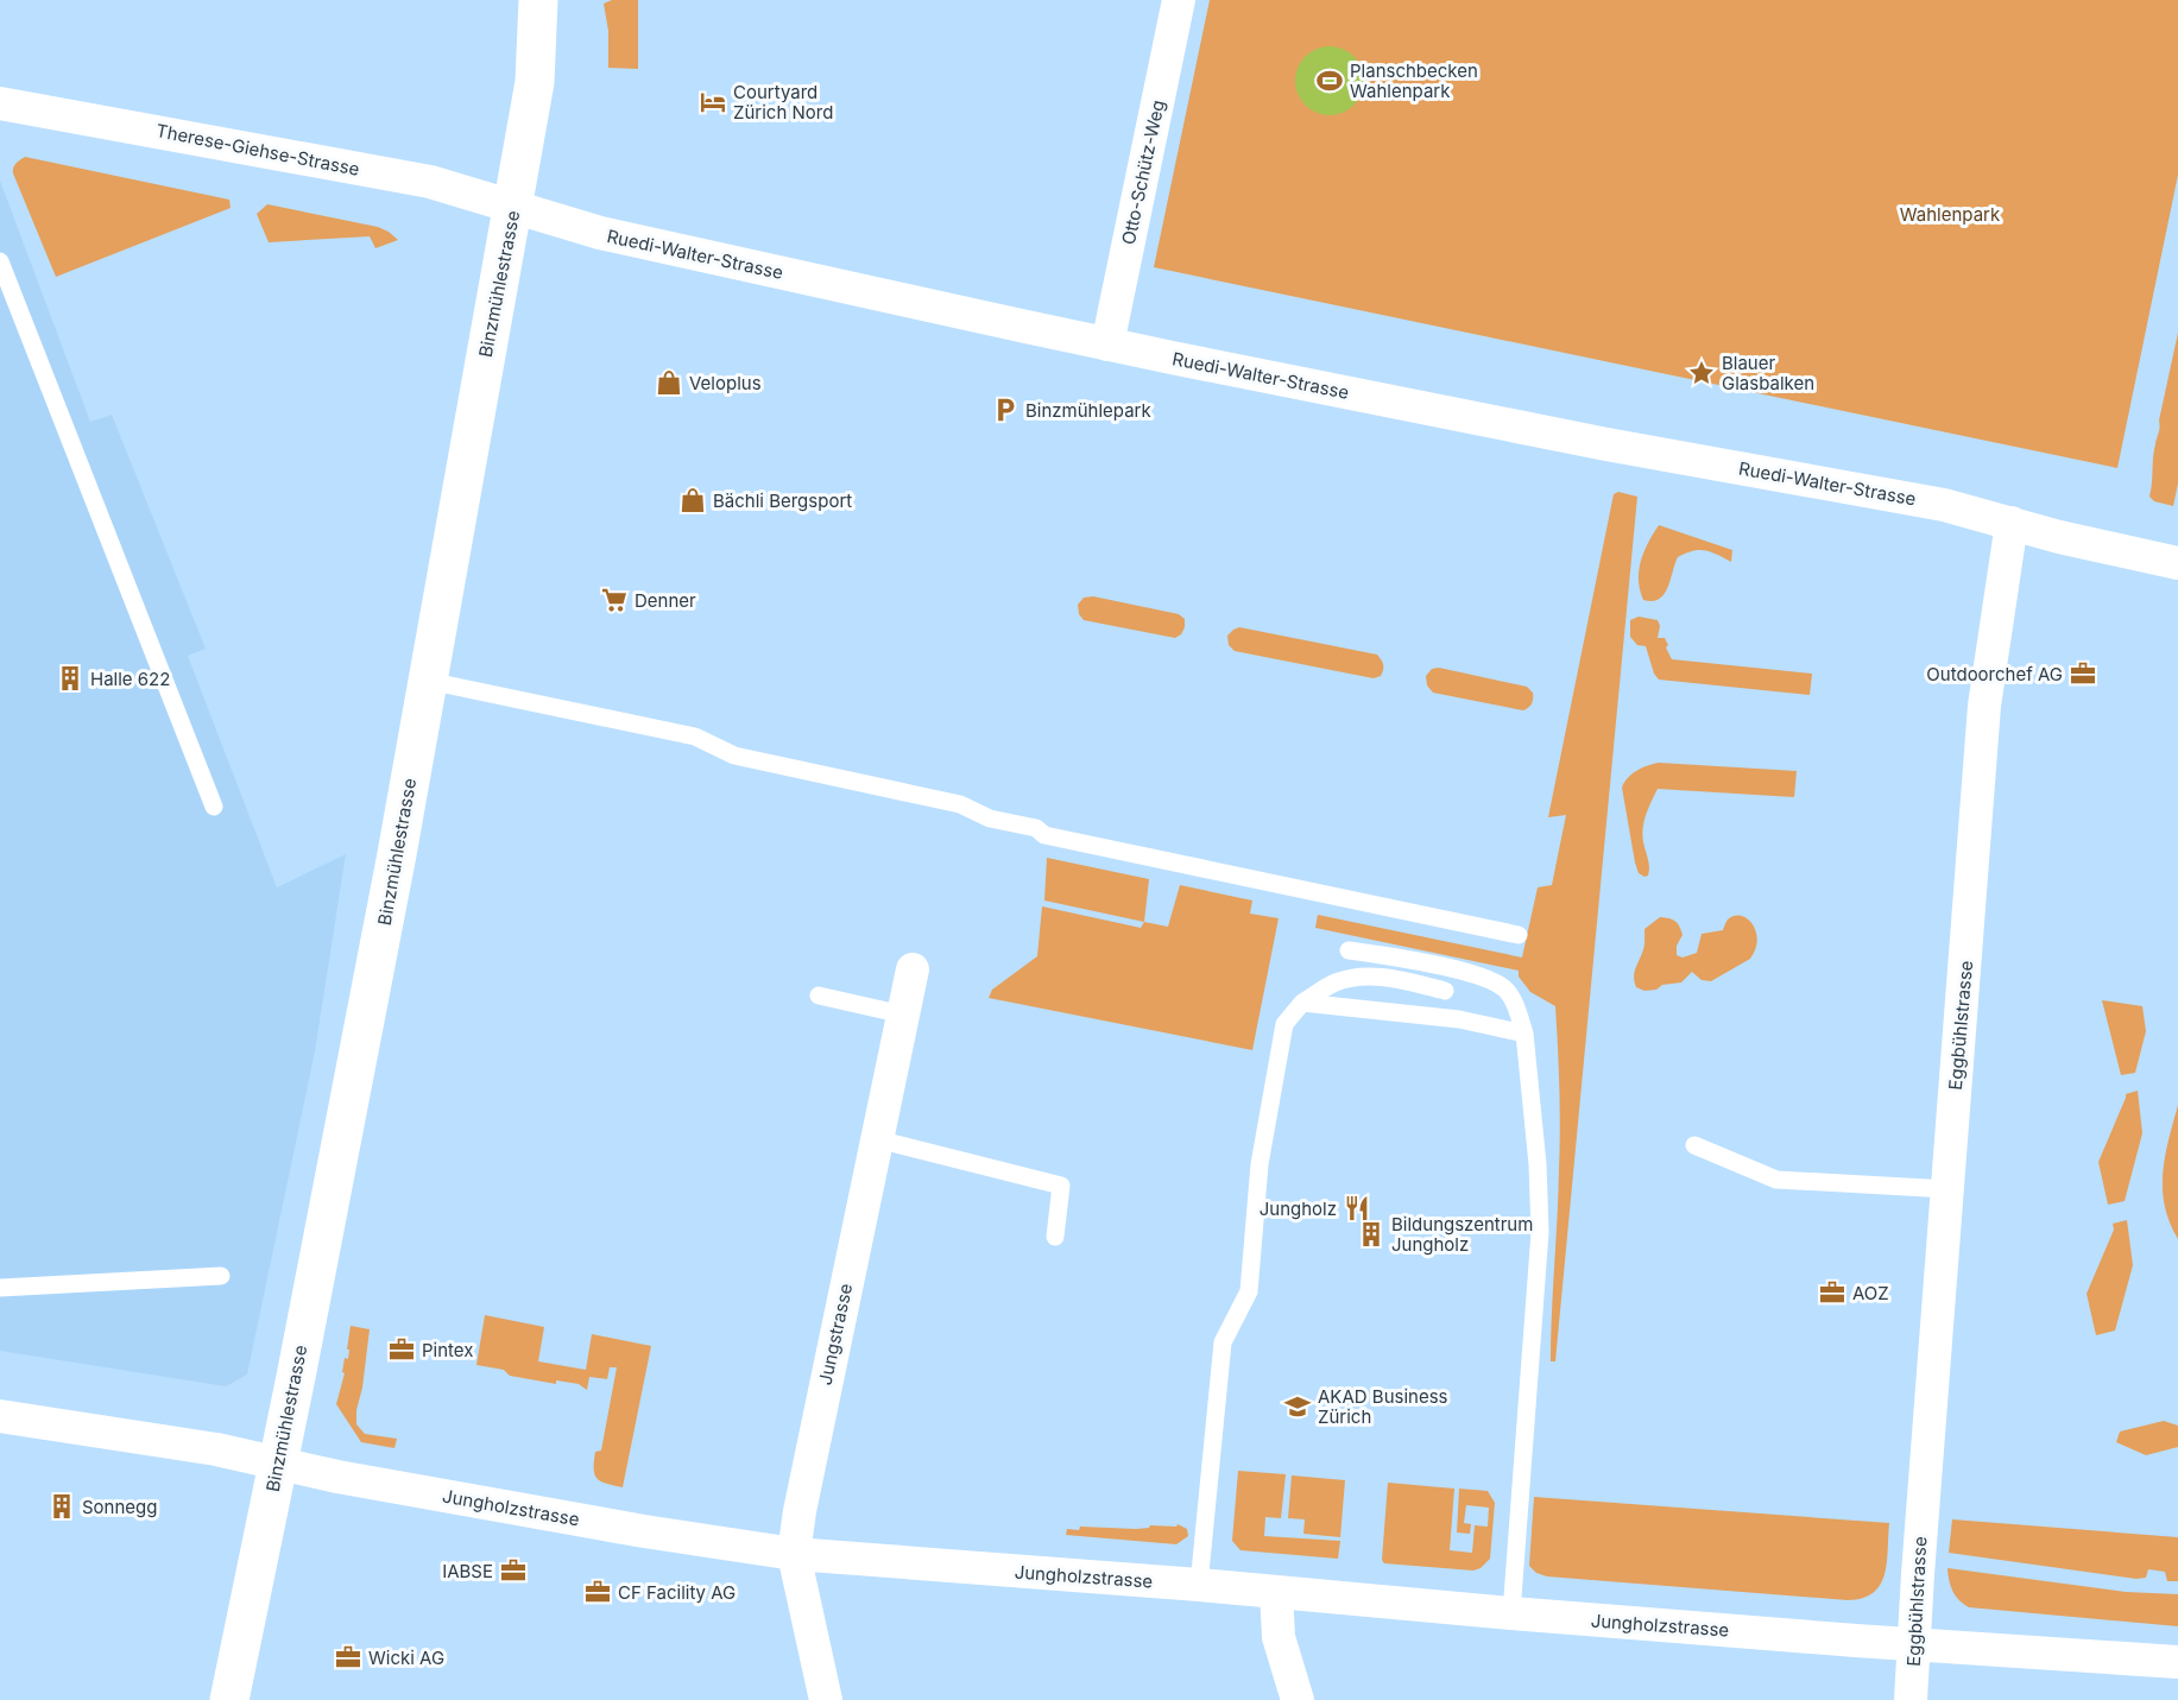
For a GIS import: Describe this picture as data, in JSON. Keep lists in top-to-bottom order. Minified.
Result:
{"streets":{"main road":["Binzmühlestrasse"],"street":["Therese-Giehse-Strasse","Otto-Schütz-Weg","Ruedi-Walter-Strasse","Eggbühlstrasse","Jungstrasse","Jungholzstrasse"]},"crossings":[["Therese-Giehse-Strasse","Ruedi-Walter-Strasse"],["Therese-Giehse-Strasse","Binzmühlestrasse"],["Otto-Schütz-Weg","Ruedi-Walter-Strasse"],["Ruedi-Walter-Strasse","Binzmühlestrasse"],["Ruedi-Walter-Strasse","Eggbühlstrasse"],["Binzmühlestrasse","Jungholzstrasse"],["Eggbühlstrasse","Jungholzstrasse"],["Jungstrasse","Jungholzstrasse"]],"parks":["Wahlenpark"],"places":{"sports":["Planschbecken Wahlenpark"],"hotel":["Courtyard Zürich Nord"],"place":["Blauer Glasbalken"],"shop":["Veloplus","Bächli Bergsport"],"parking":["Binzmühlepark"],"supermarket":["Denner"],"office":["Outdoorchef AG","AOZ","Pintex","IABSE","CF Facility AG","Wicki AG"],"building":["Halle 622","Bildungszentrum Jungholz","Sonnegg"],"restaurant":["Jungholz"],"school or university":["AKAD Business Zürich"]}}
